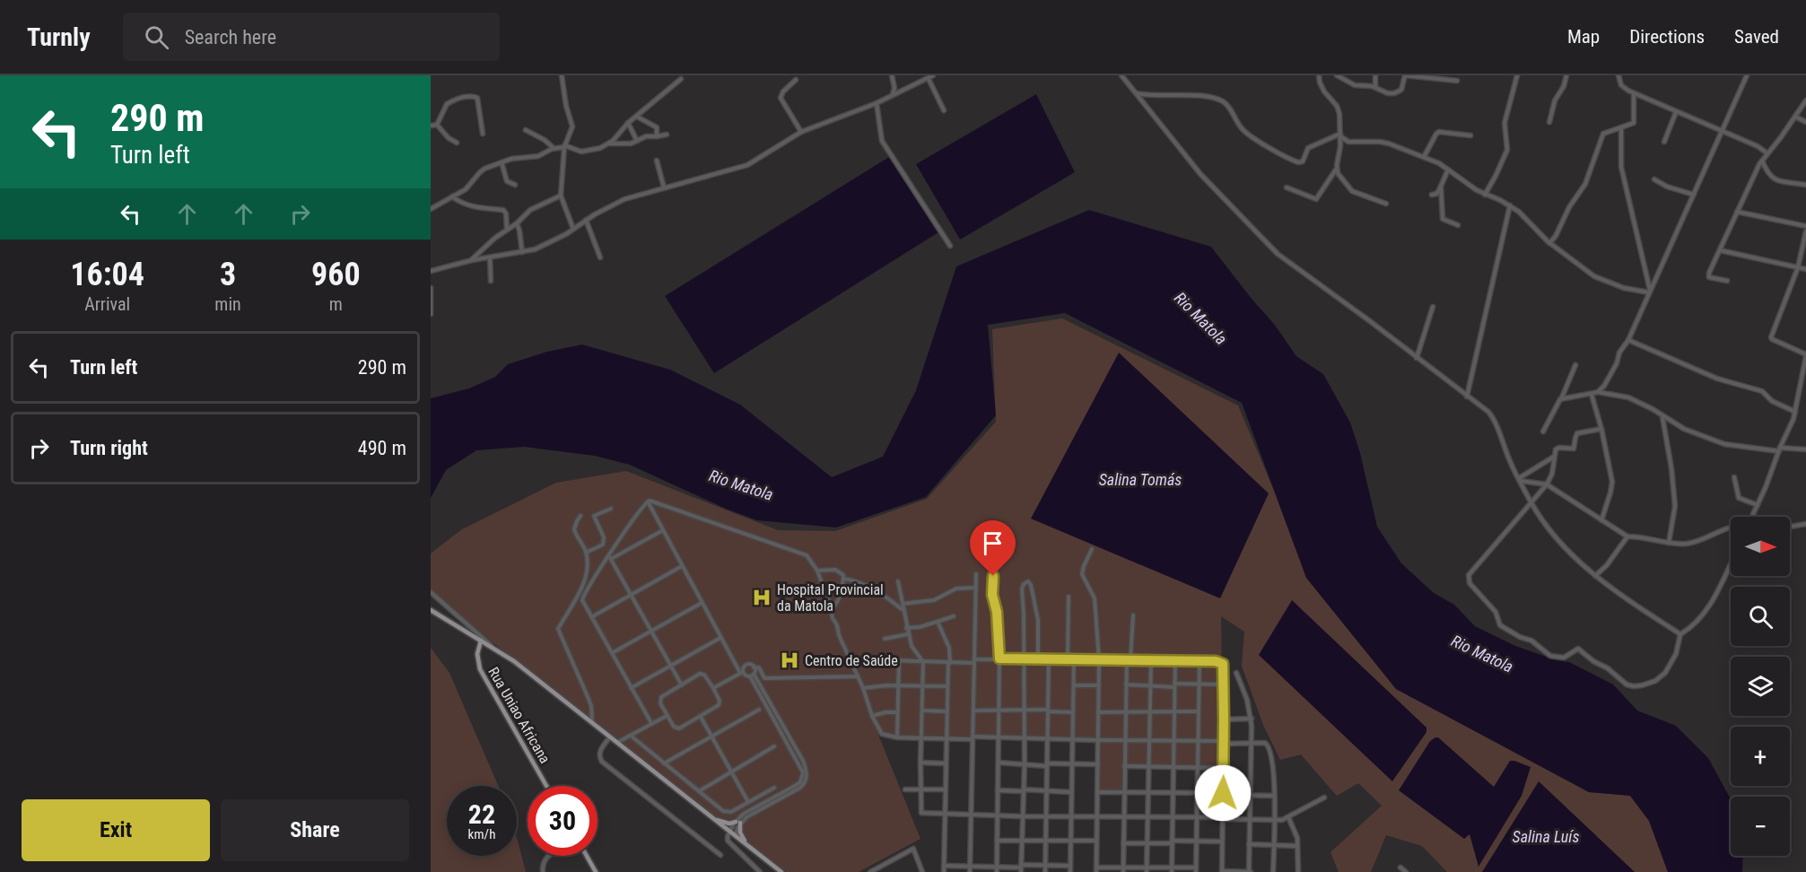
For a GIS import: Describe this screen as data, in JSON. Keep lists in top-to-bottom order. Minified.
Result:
{"streets":{"main road":["Rua Uniao Africana"]},"water":["Rio Matola","Salina Tomás","Salina Luís"],"places":{"hospital":["Hospital Provincial da Matola","Centro de Saúde"]},"north":"right","page":{"header":"Turnly","search":"Search here","nav":["Map","Directions","Saved"],"turn":["290 m","Turn left"],"eta":["16:04","Arrival","3","min","960","m"],"list":[{"name":"Turn left","value":"290 m"},{"name":"Turn right","value":"490 m"}],"map_buttons":["+","−"],"speed":"22 km/h","limit":"30","buttons":["Exit","Share"]}}
